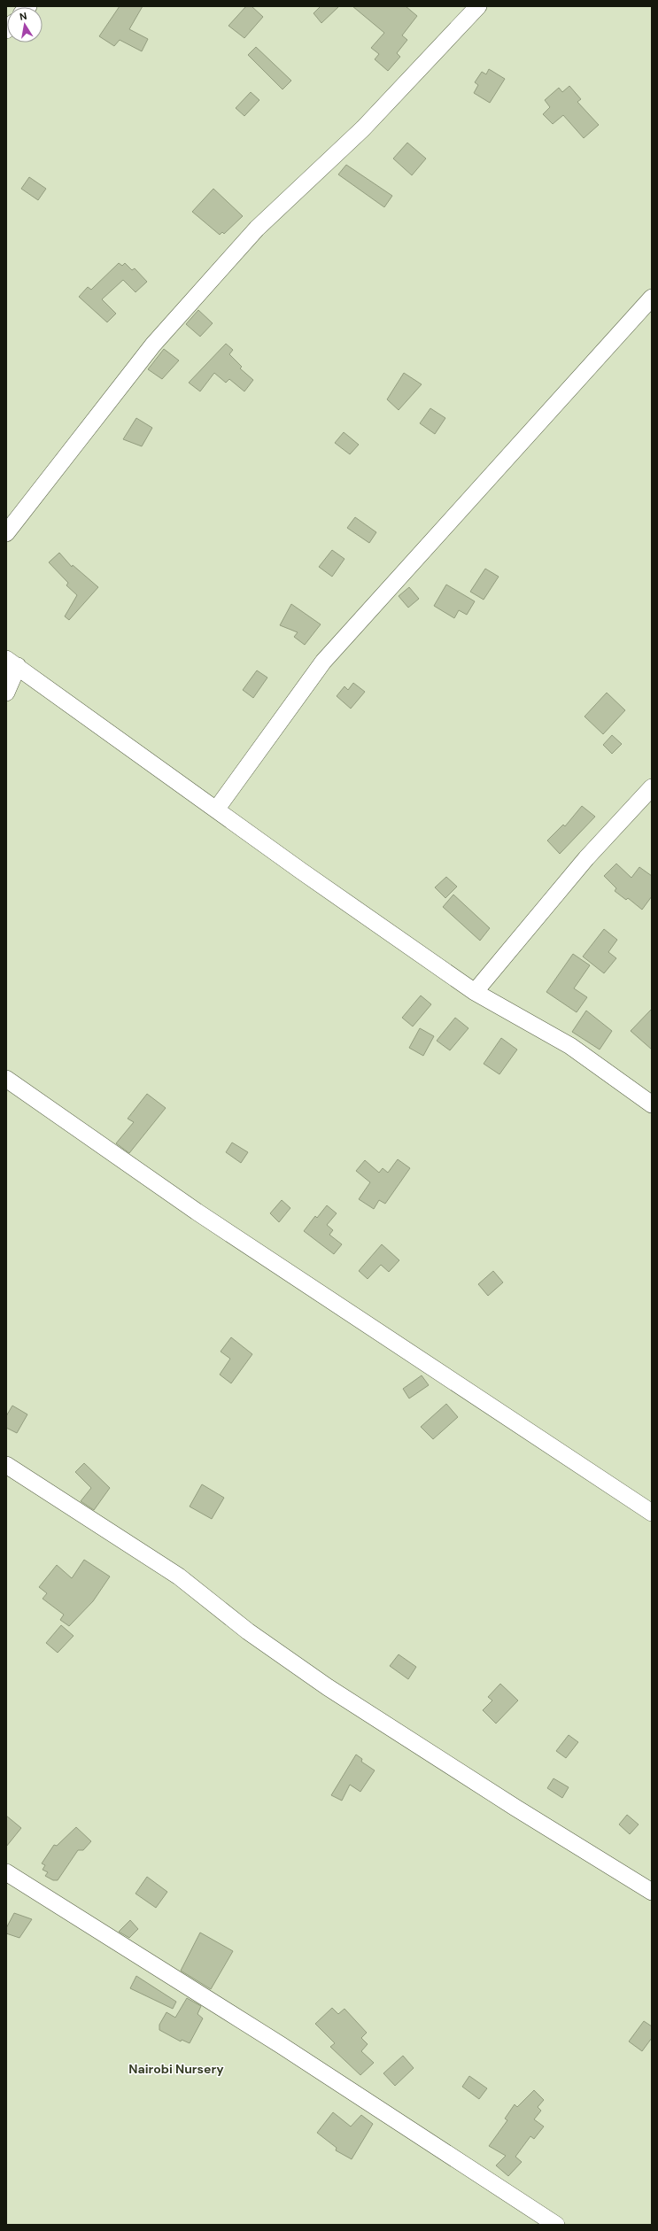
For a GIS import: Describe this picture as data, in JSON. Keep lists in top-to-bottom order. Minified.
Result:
{"districts":["Nairobi Nursery"],"north":"top"}
